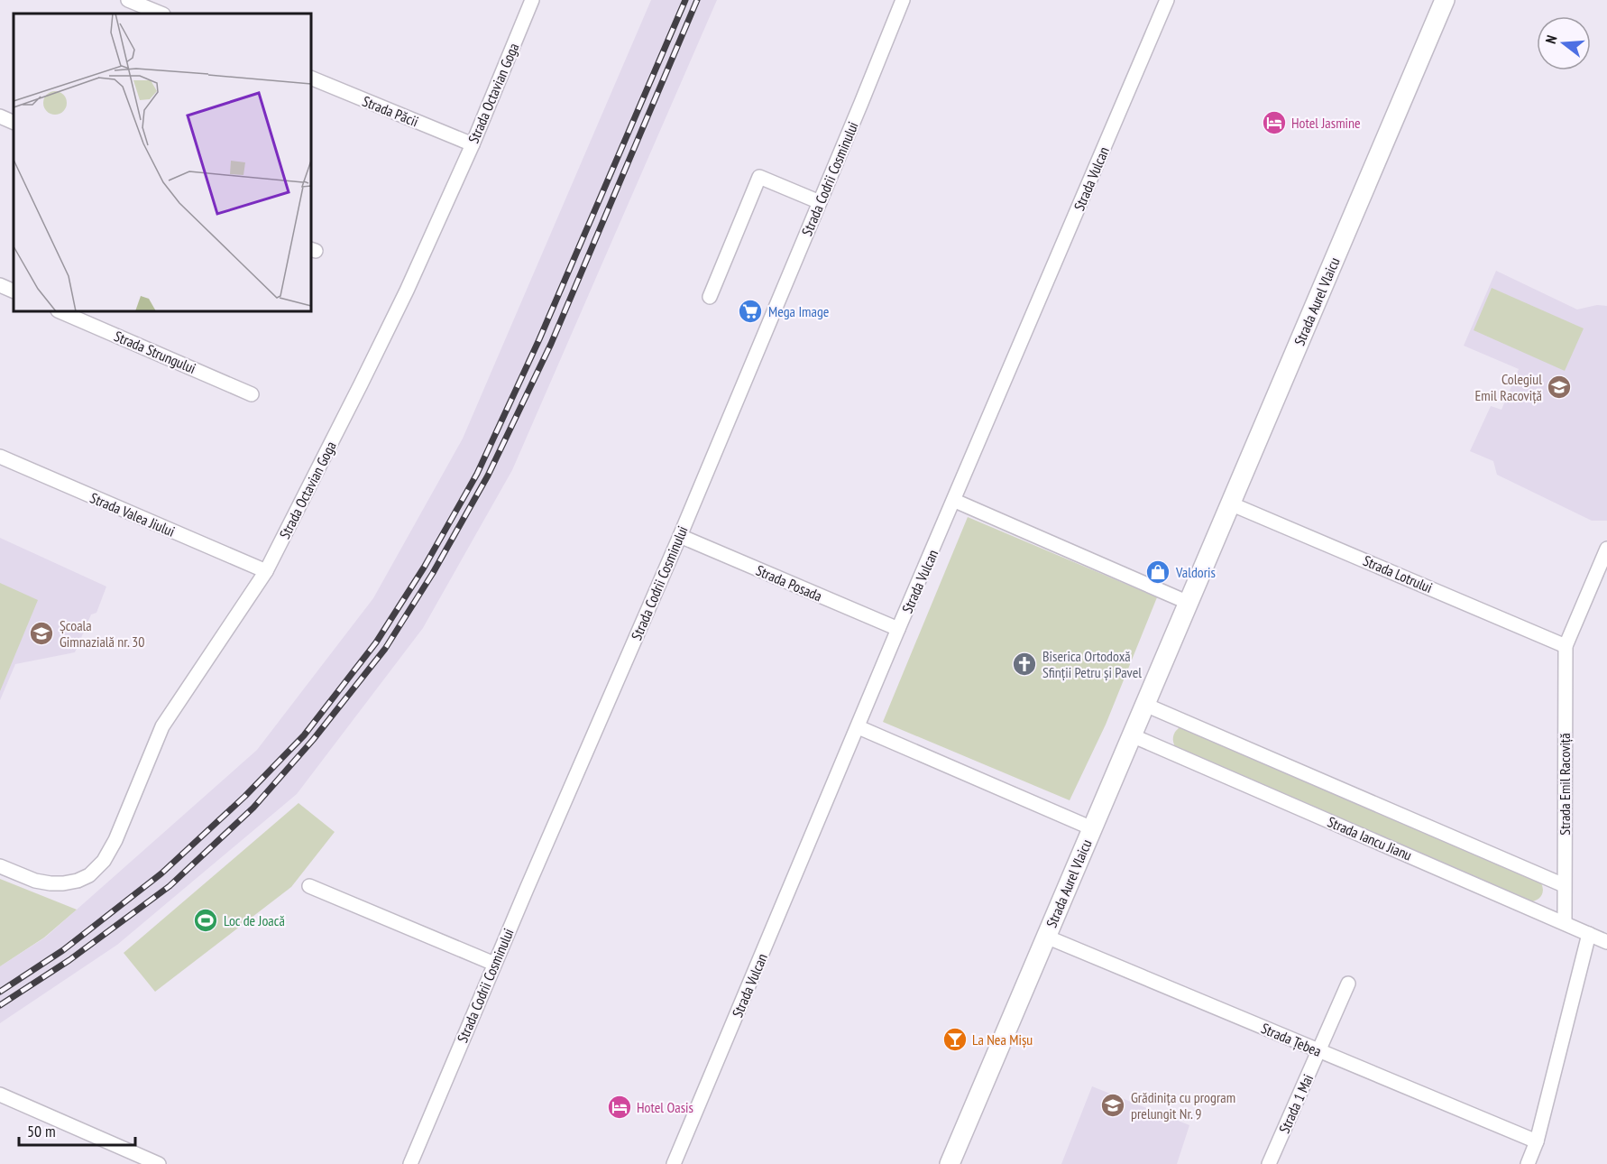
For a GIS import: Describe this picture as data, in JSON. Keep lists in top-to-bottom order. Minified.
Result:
{"streets":{"main road":["Strada Aurel Vlaicu"],"street":["Strada Octavian Goga","Strada Păcii","Strada Codrii Cosminului","Strada Vulcan","Strada Strungului","Strada Valea Jiului","Strada Lotrului","Strada Posada","Strada Emil Racoviță","Strada Iancu Jianu","Strada Țebea","Strada 1 Mai"]},"crossings":[["Strada Octavian Goga","Strada Păcii"],["Strada Octavian Goga","Strada Valea Jiului"],["Strada Codrii Cosminului","Strada Posada"],["Strada Vulcan","Strada Posada"],["Strada Aurel Vlaicu","Strada Lotrului"],["Strada Aurel Vlaicu","Strada Iancu Jianu"],["Strada Aurel Vlaicu","Strada Țebea"],["Strada Lotrului","Strada Emil Racoviță"],["Strada Emil Racoviță","Strada Iancu Jianu"],["Strada Țebea","Strada 1 Mai"]],"places":{"hotel":["Hotel Jasmine","Hotel Oasis"],"supermarket":["Mega Image"],"school or university":["Colegiul Emil Racoviță","Școala Gimnazială nr. 30","Grădinița cu program prelungit Nr. 9"],"shop":["Valdoris"],"church":["Biserica Ortodoxă Sfinții Petru și Pavel"],"sports":["Loc de Joacă"],"bar":["La Nea Mișu"]},"scale_bar":"50 m","north":"left"}
